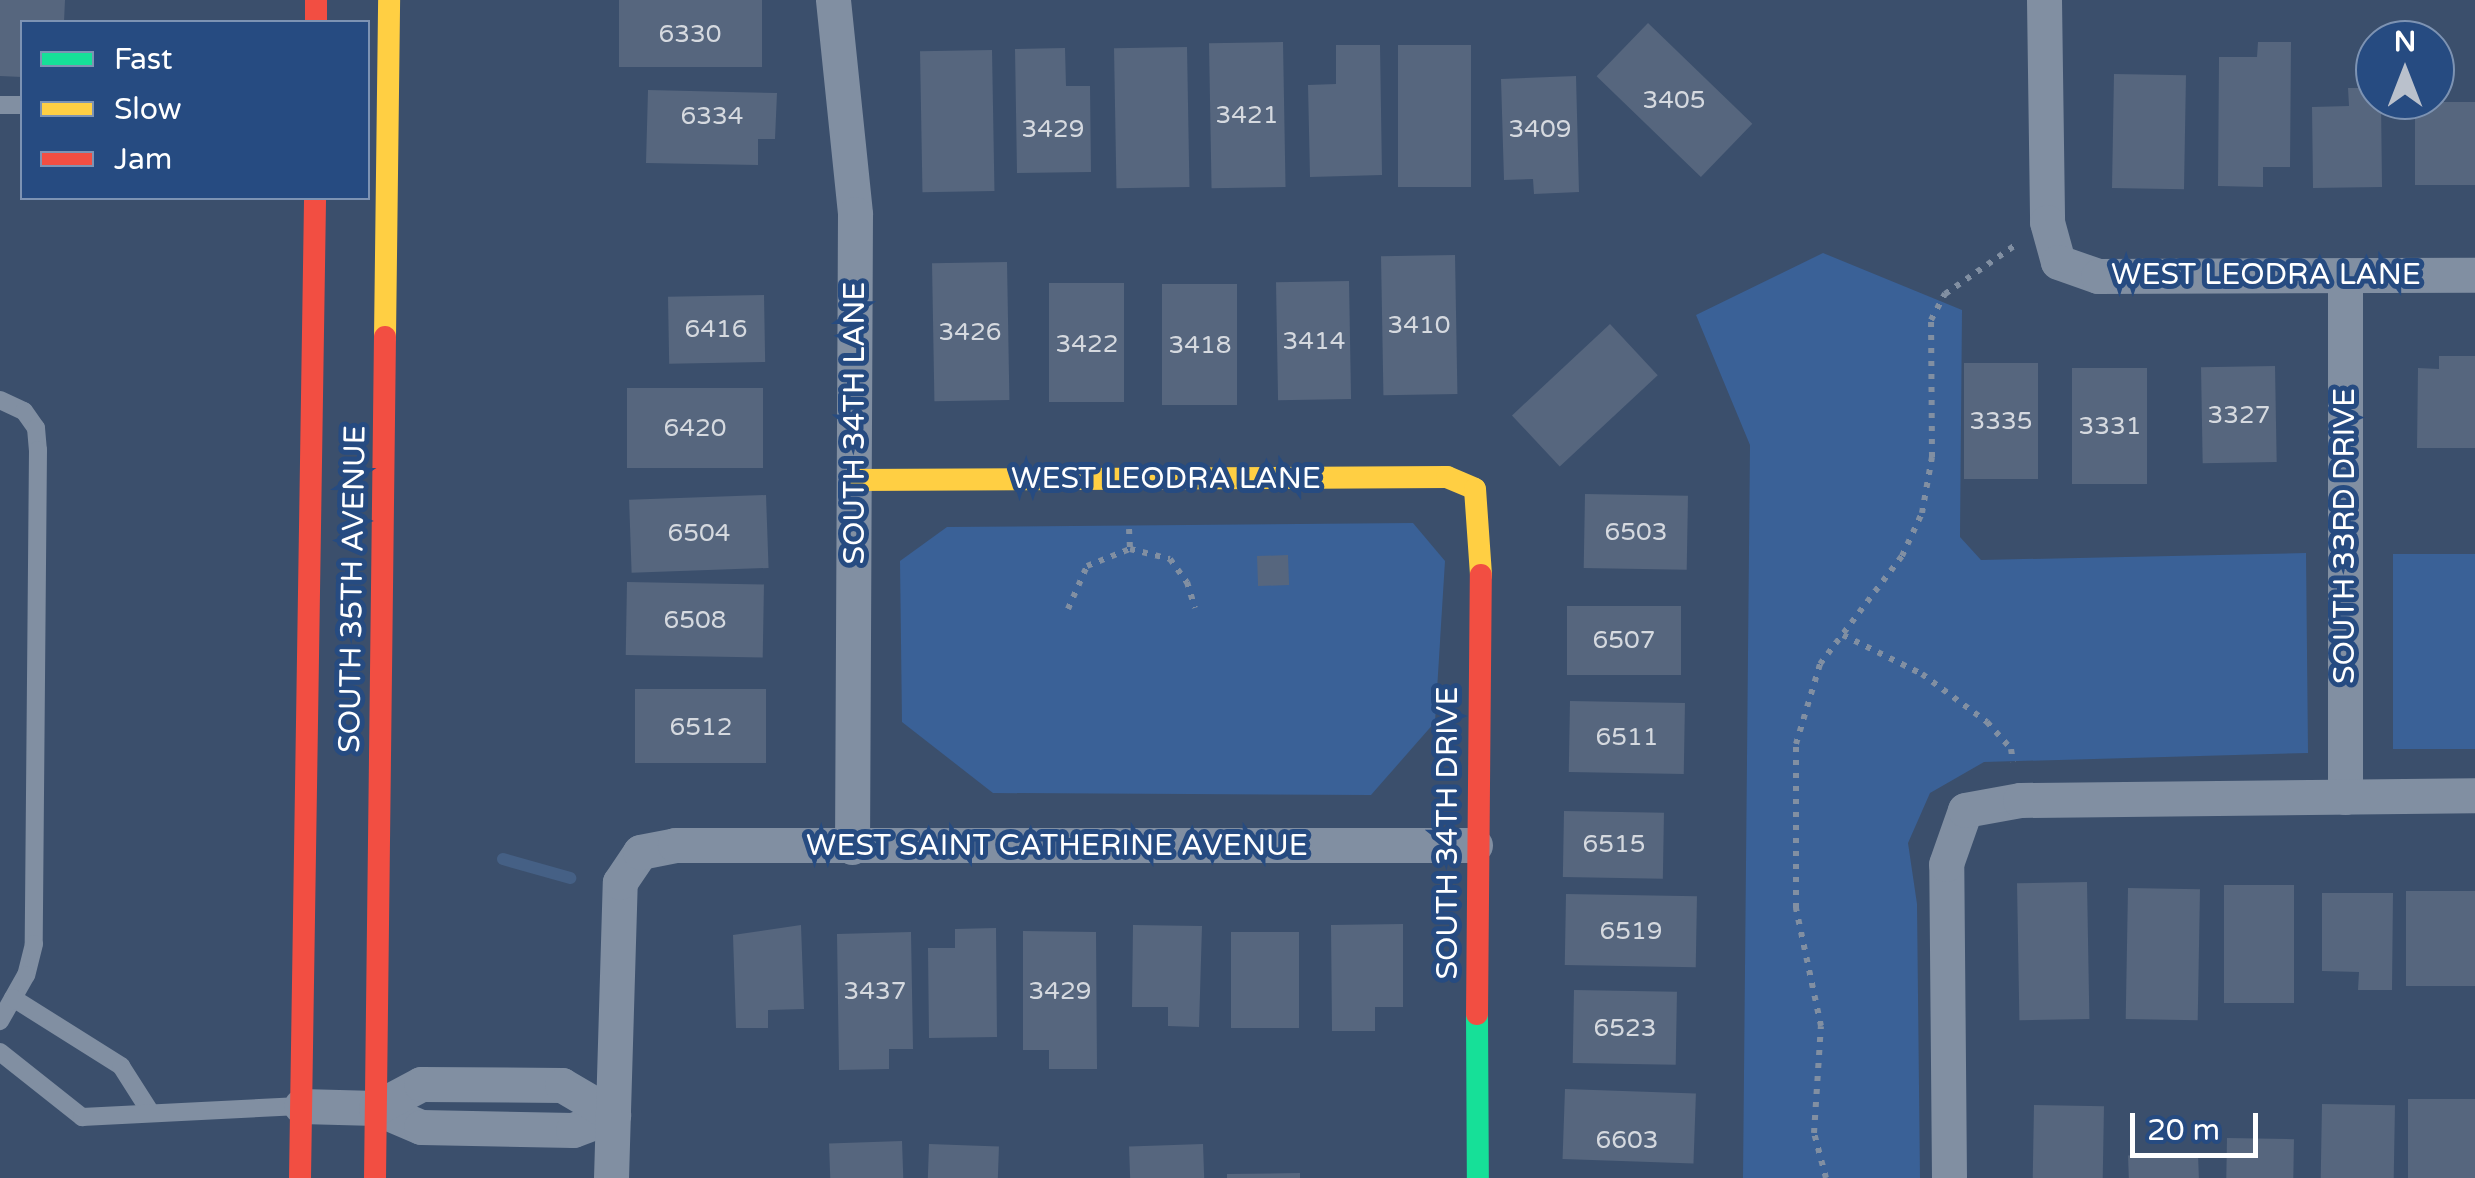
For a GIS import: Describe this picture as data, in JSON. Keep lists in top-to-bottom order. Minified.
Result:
{"streets":{"main road":["WEST LEODRA LANE","SOUTH 35TH AVENUE","SOUTH 34TH DRIVE"],"street":["SOUTH 34TH LANE","SOUTH 33RD DRIVE","WEST SAINT CATHERINE AVENUE"]},"crossings":[["WEST LEODRA LANE","SOUTH 34TH LANE"],["WEST LEODRA LANE","SOUTH 33RD DRIVE"],["WEST LEODRA LANE","SOUTH 34TH DRIVE"],["SOUTH 34TH LANE","WEST SAINT CATHERINE AVENUE"],["SOUTH 34TH DRIVE","WEST SAINT CATHERINE AVENUE"]],"house_numbers":["6330","3405","3421","6334","3429","3409","3410","6416","3426","3414","3422","3418","3327","3335","3331","6420","6503","6504","6508","6507","6512","6511","6515","6519","3437","3429","6523","6603"],"legend":["Fast","Slow","Jam"],"scale_bar":"20 m","north":"top"}
